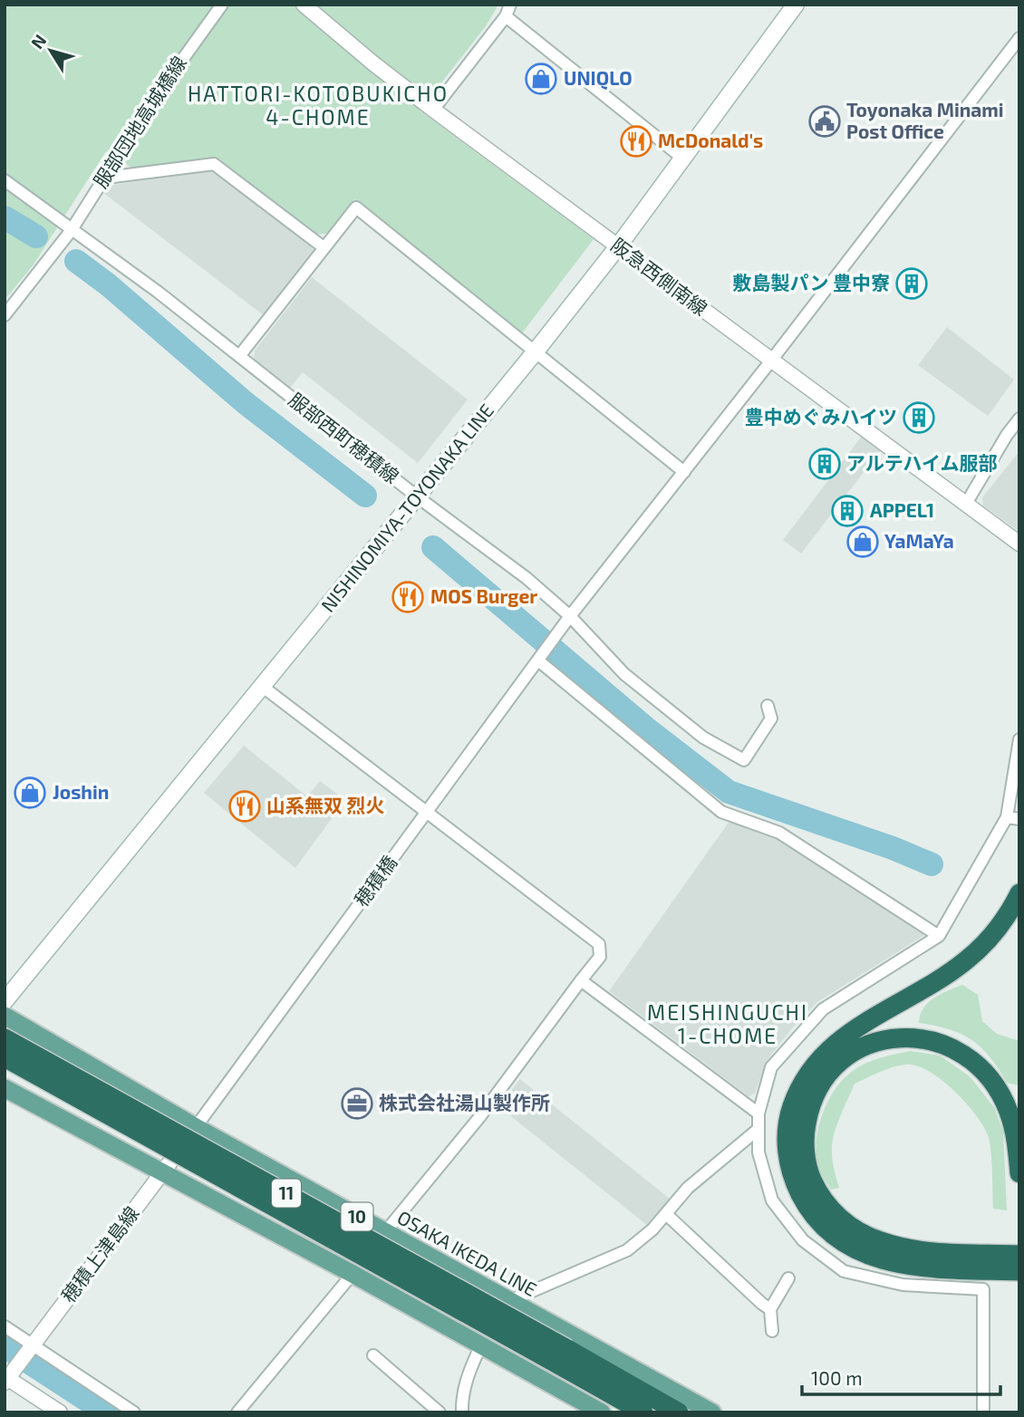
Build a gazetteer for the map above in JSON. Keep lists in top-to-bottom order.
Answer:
{
  "streets": {
    "highway": ["11"],
    "main road": ["NISHINOMIYA-TOYONAKA LINE", "10", "OSAKA IKEDA LINE"],
    "street": [
      "服部団地高城橋線",
      "阪急西側南線",
      "服部西町穂積線",
      "穂積橋",
      "穂積上津島線"
    ]
  },
  "crossings": [
    ["服部団地高城橋線", "服部西町穂積線"],
    ["阪急西側南線", "NISHINOMIYA-TOYONAKA LINE"],
    ["阪急西側南線", "穂積橋"],
    ["服部西町穂積線", "NISHINOMIYA-TOYONAKA LINE"],
    ["服部西町穂積線", "穂積橋"],
    ["穂積橋", "OSAKA IKEDA LINE"],
    ["穂積橋", "穂積上津島線"],
    ["OSAKA IKEDA LINE", "穂積上津島線"]
  ],
  "districts": ["HATTORI-KOTOBUKICHO 4-CHOME", "MEISHINGUCHI 1-CHOME"],
  "places": {
    "shop": ["UNIQLO", "YaMaYa", "Joshin"],
    "public building": ["Toyonaka Minami Post Office"],
    "restaurant": ["McDonald's", "MOS Burger", "山系無双 烈火"],
    "building": [
      "敷島製パン 豊中寮",
      "豊中めぐみハイツ",
      "アルテハイム服部",
      "APPEL1"
    ],
    "office": ["株式会社湯山製作所"]
  },
  "scale_bar": "100 m",
  "north": "top left"
}
